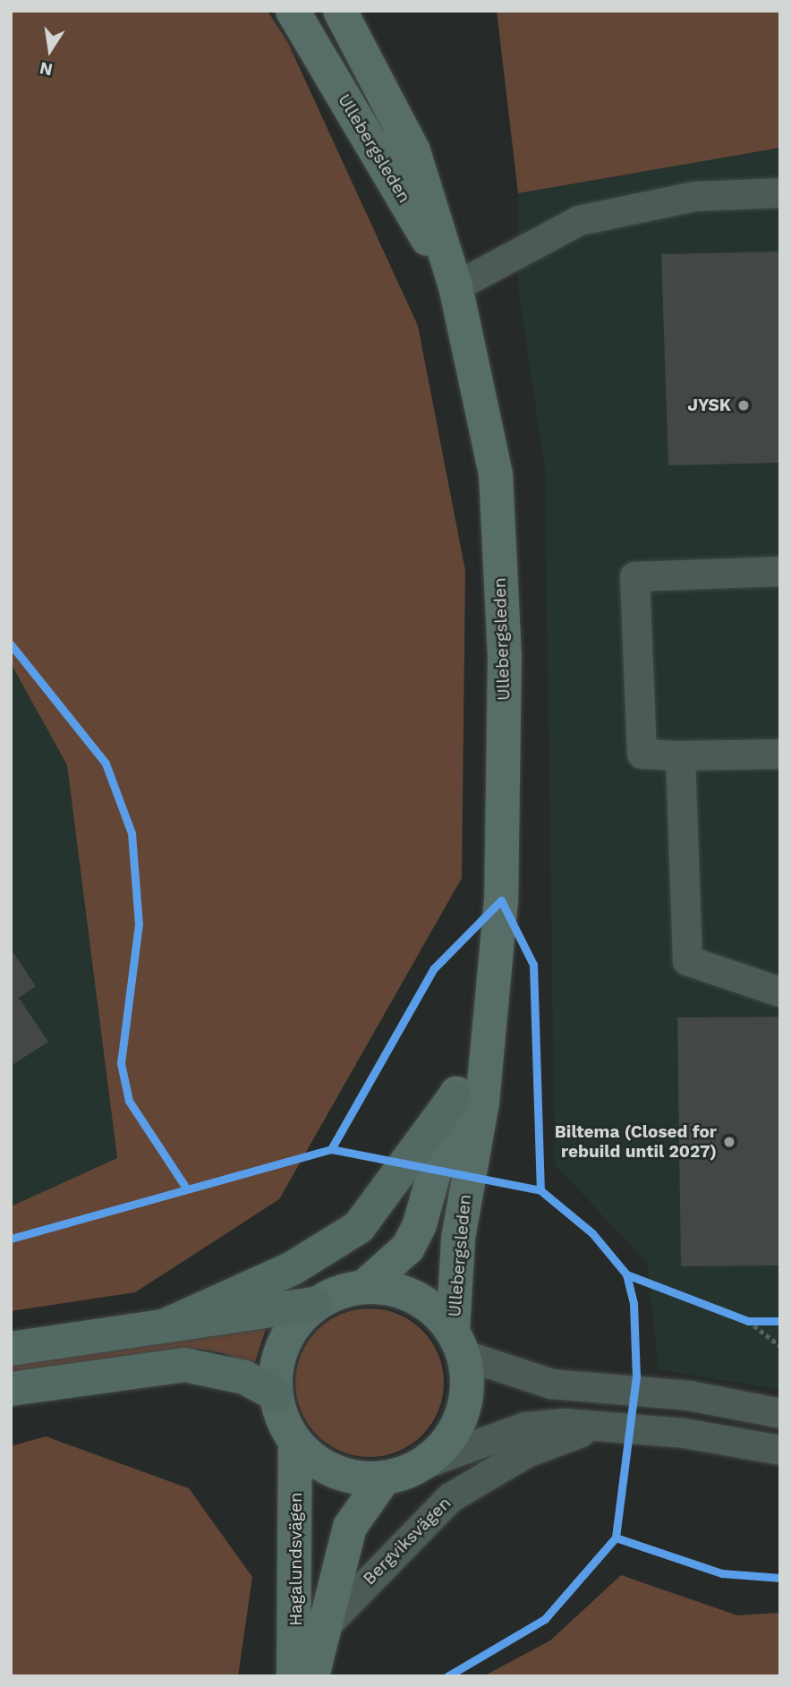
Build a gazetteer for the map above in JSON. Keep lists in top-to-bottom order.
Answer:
{
  "streets": {
    "main road": ["Ullebergsleden", "Hagalundsvägen"],
    "street": ["Bergviksvägen"]
  },
  "crossings": [
    ["Ullebergsleden", "Bergviksvägen"],
    ["Ullebergsleden", "Hagalundsvägen"],
    ["Bergviksvägen", "Hagalundsvägen"]
  ],
  "places": ["JYSK", "Biltema (Closed for rebuild until 2027)"],
  "north": "bottom"
}
